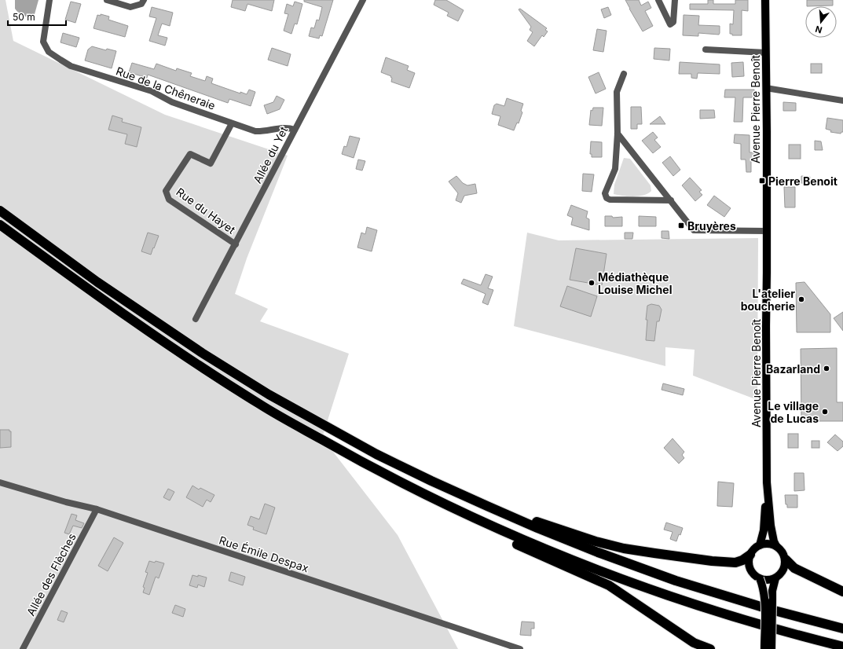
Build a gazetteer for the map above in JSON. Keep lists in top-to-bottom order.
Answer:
{
  "streets": {
    "main road": ["Avenue Pierre Benoît"],
    "street": [
      "Rue de la Chêneraie",
      "Allée du Yet",
      "Rue du Hayet",
      "Rue Émile Despax",
      "Allée des Flèches"
    ]
  },
  "crossings": [
    ["Rue de la Chêneraie", "Allée du Yet"],
    ["Rue de la Chêneraie", "Rue du Hayet"],
    ["Allée du Yet", "Rue du Hayet"],
    ["Rue Émile Despax", "Allée des Flèches"]
  ],
  "places": {
    "transit": ["Pierre Benoit", "Bruyères"],
    "other": [
      "Médiathèque Louise Michel",
      "L'atelier boucherie",
      "Bazarland",
      "Le village de Lucas"
    ]
  },
  "scale_bar": "50 m",
  "north": "bottom"
}
